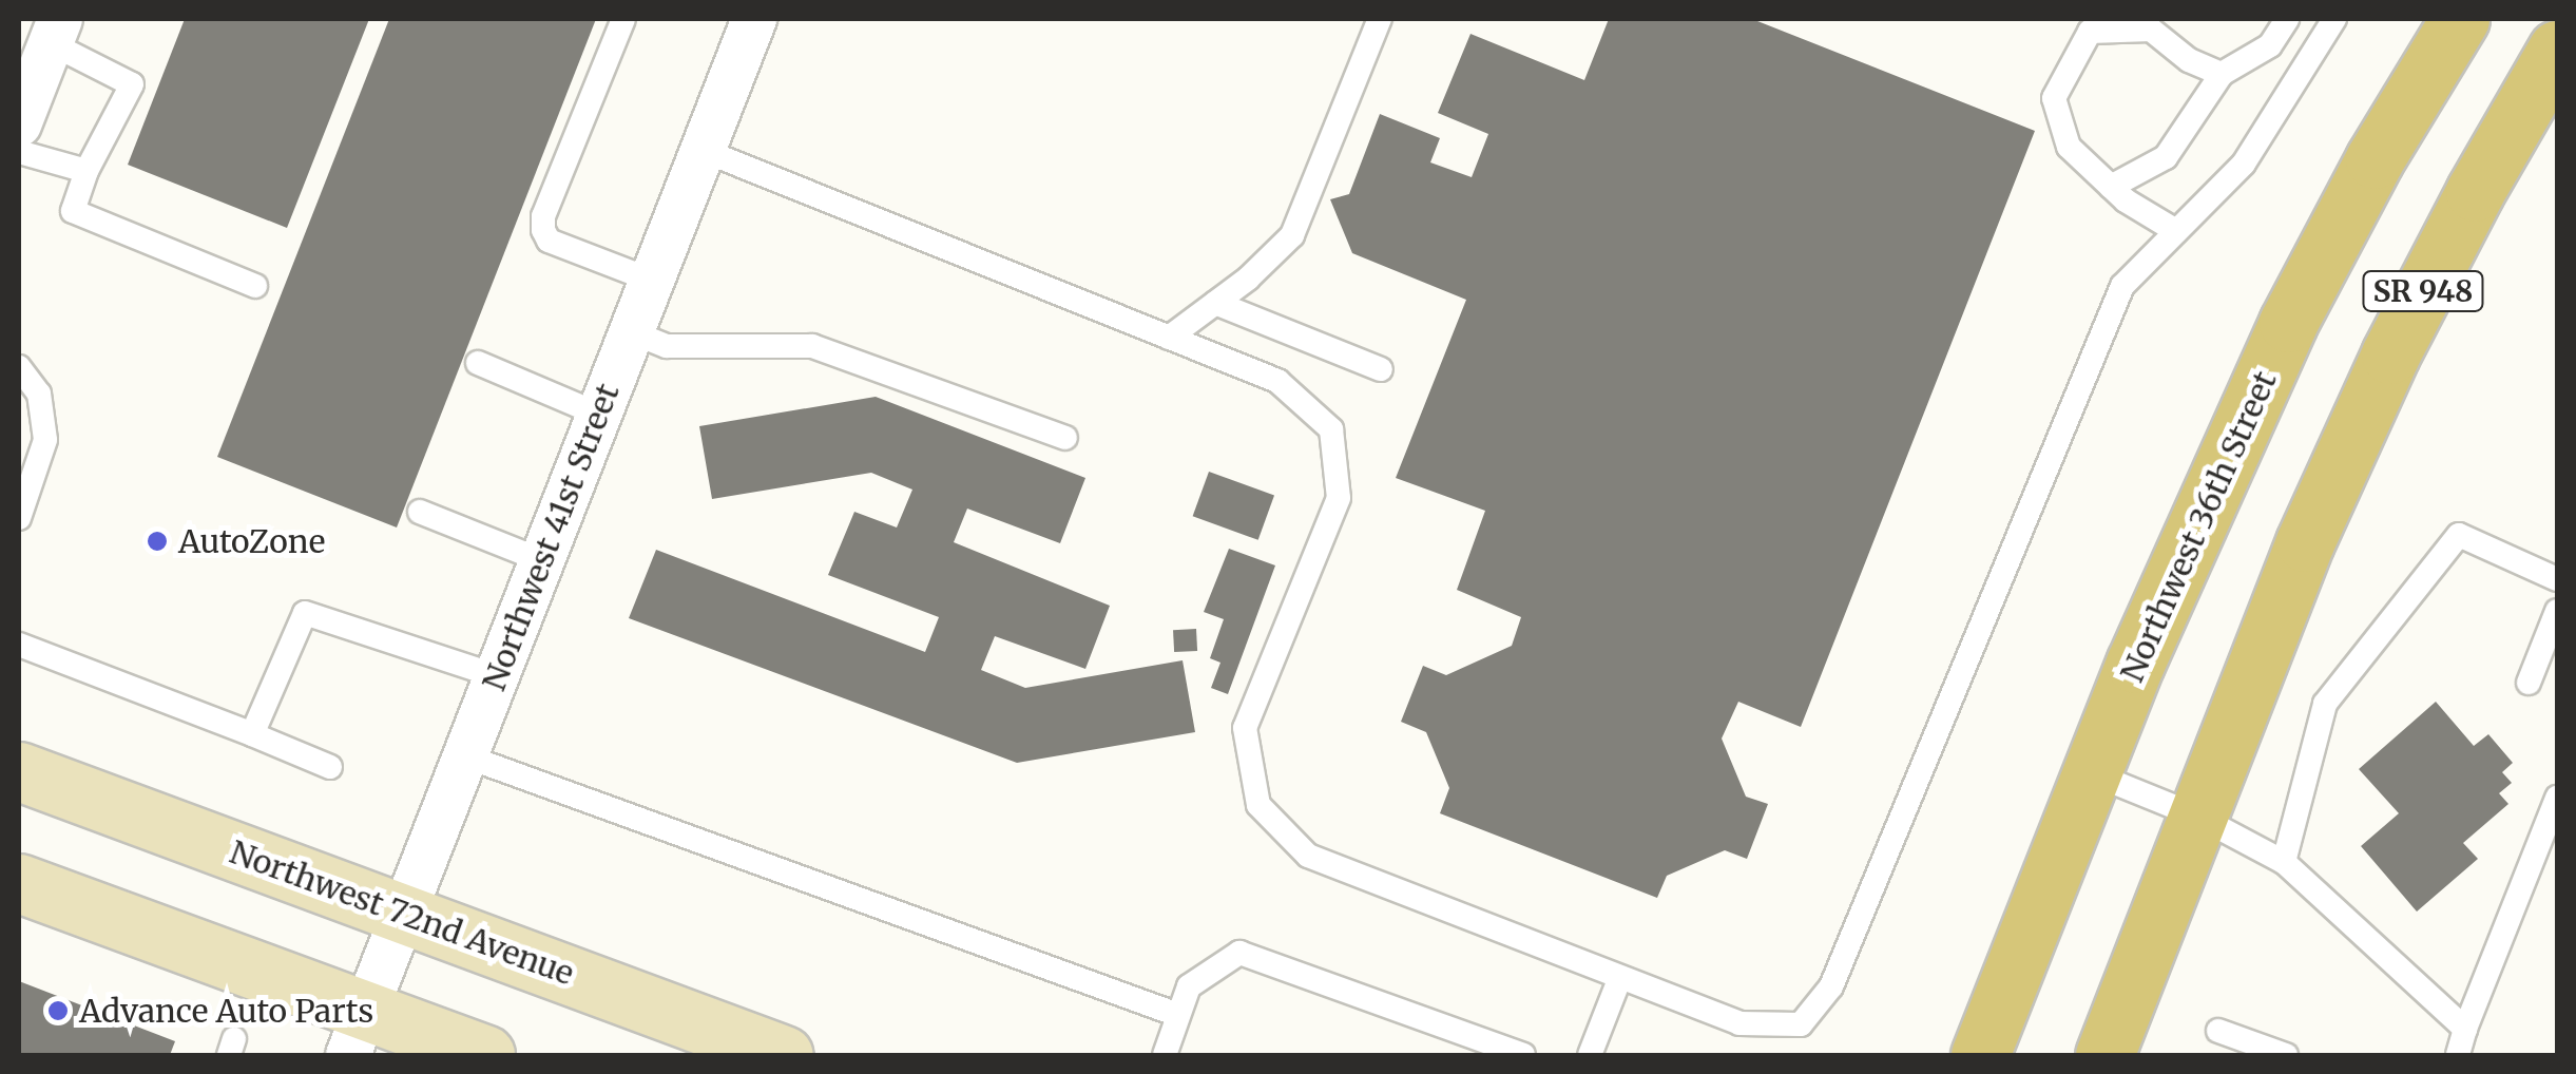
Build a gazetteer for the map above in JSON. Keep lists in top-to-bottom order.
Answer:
{
  "streets": {
    "main road": ["SR 948", "Northwest 36th Street", "Northwest 72nd Avenue"],
    "street": ["Northwest 41st Street"]
  },
  "crossings": [
    ["Northwest 41st Street", "Northwest 72nd Avenue"]
  ],
  "places": ["AutoZone", "Advance Auto Parts"]
}
